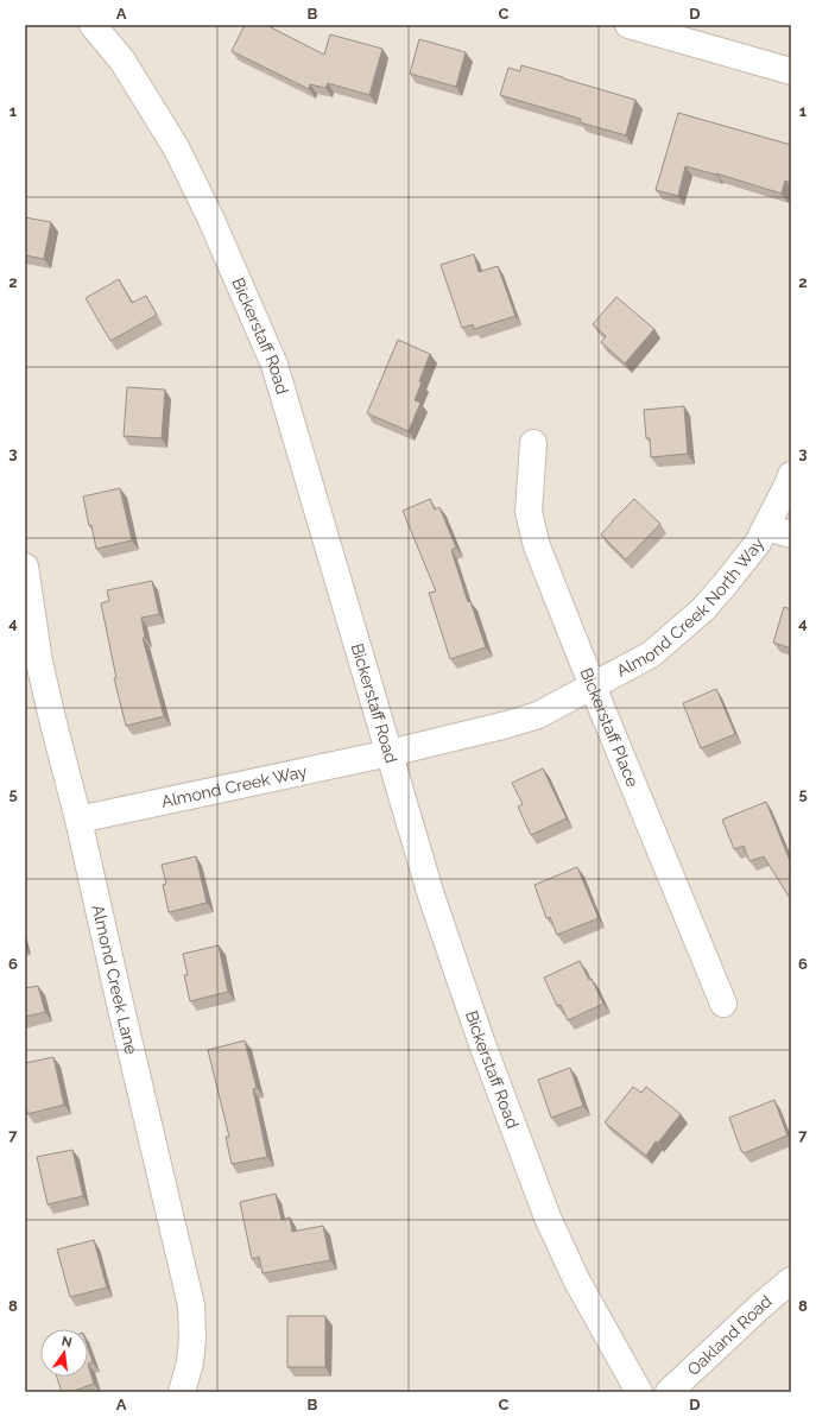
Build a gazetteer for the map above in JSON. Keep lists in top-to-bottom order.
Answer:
{
  "streets": {
    "street": [
      "Bickerstaff Road",
      "Almond Creek North Way",
      "Bickerstaff Place",
      "Almond Creek Way",
      "Almond Creek Lane",
      "Oakland Road"
    ]
  },
  "crossings": [
    ["Bickerstaff Road", "Almond Creek North Way"],
    ["Bickerstaff Road", "Almond Creek Way"],
    ["Almond Creek North Way", "Bickerstaff Place"],
    ["Almond Creek North Way", "Almond Creek Way"],
    ["Almond Creek Way", "Almond Creek Lane"]
  ],
  "north": "top",
  "grid": {
    "columns": [
      "A",
      "B",
      "C",
      "D"
    ],
    "rows": [
      "1",
      "2",
      "3",
      "4",
      "5",
      "6",
      "7",
      "8"
    ]
  }
}
